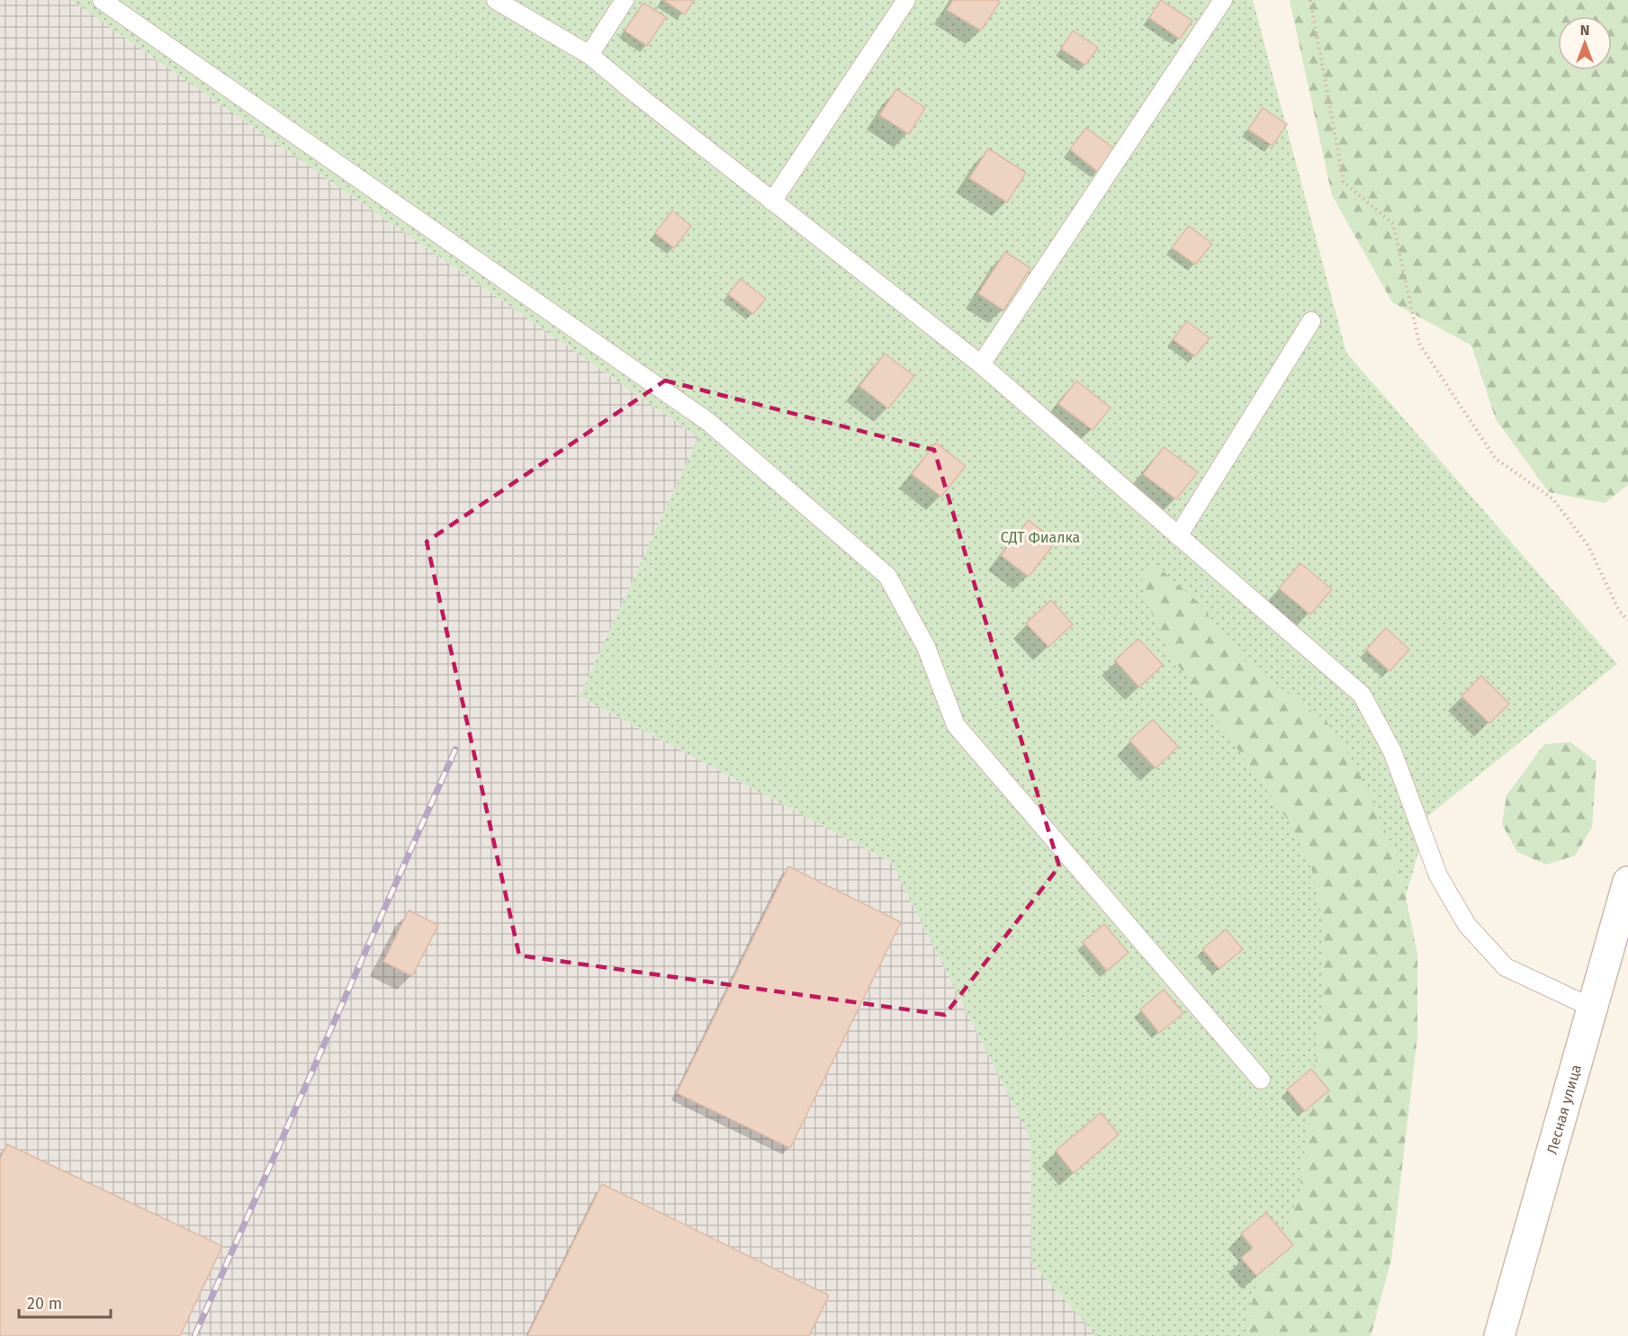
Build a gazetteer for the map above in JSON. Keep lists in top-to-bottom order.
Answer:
{
  "streets": {
    "street": ["Лесная улица"]
  },
  "parks": ["СДТ Фиалка"],
  "scale_bar": "20 m",
  "north": "top"
}
